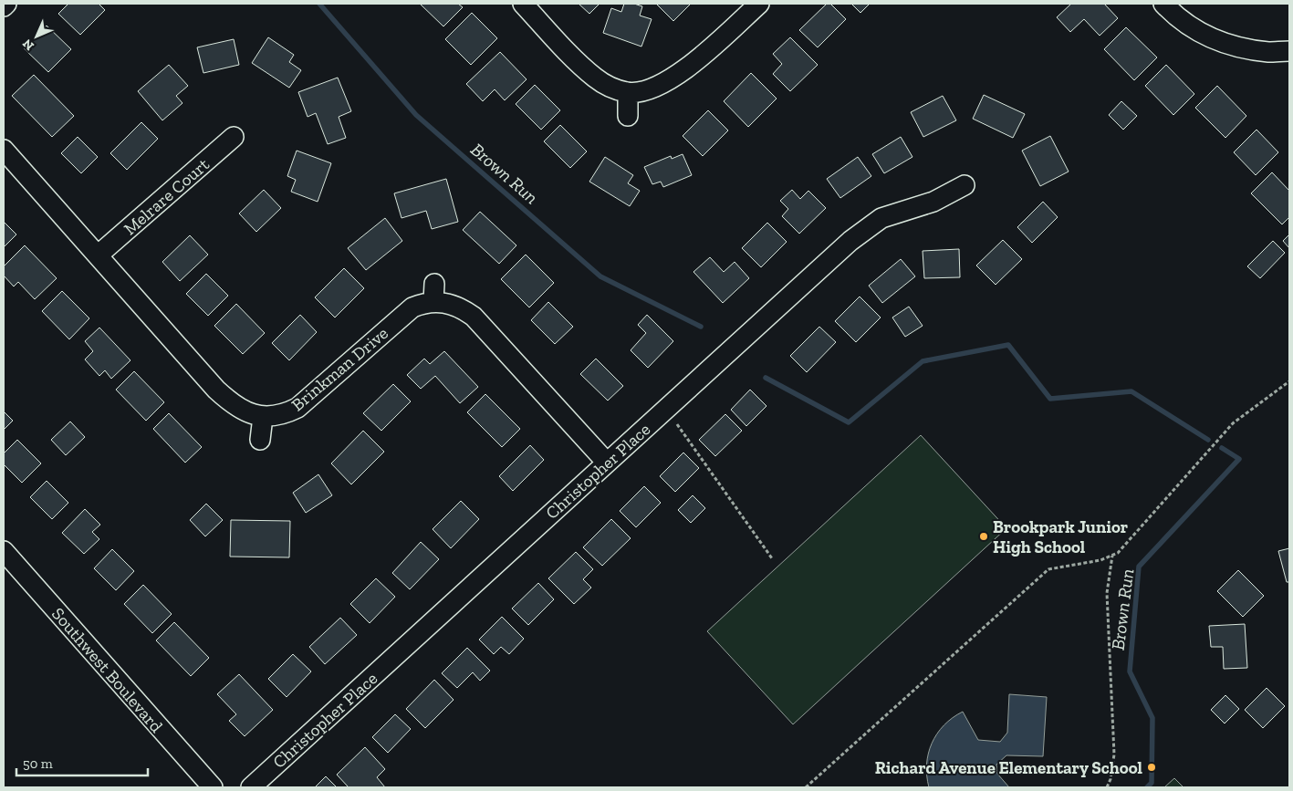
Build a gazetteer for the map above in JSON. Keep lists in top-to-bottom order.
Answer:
{
  "streets": {
    "street": [
      "Melrare Court",
      "Brinkman Drive",
      "Christopher Place",
      "Southwest Boulevard"
    ]
  },
  "crossings": [
    ["Melrare Court", "Brinkman Drive"],
    ["Brinkman Drive", "Christopher Place"]
  ],
  "water": ["Brown Run"],
  "places": ["Brookpark Junior High School", "Richard Avenue Elementary School"],
  "scale_bar": "50 m",
  "north": "bottom left"
}
